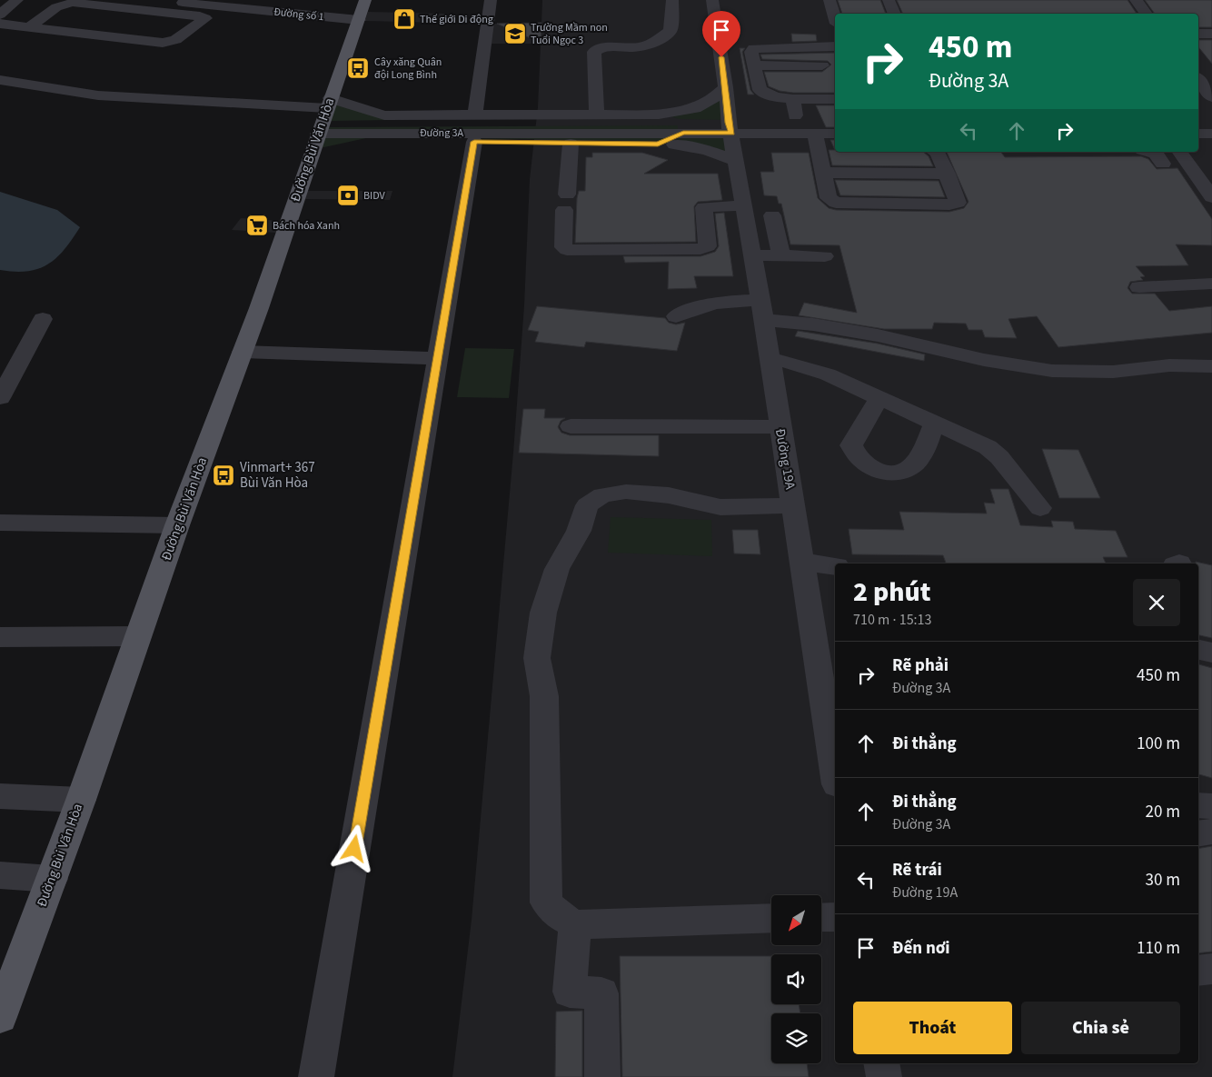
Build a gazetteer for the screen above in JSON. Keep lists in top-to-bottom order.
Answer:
{
  "streets": {
    "main road": ["Đường Bùi Văn Hòa"],
    "street": ["Đường số 1", "Đường 3A", "Đường 19A"]
  },
  "crossings": [
    ["Đường số 1", "Đường Bùi Văn Hòa"],
    ["Đường 3A", "Đường Bùi Văn Hòa"],
    ["Đường 3A", "Đường 19A"]
  ],
  "places": {
    "shop": ["Thế giới Di động"],
    "school or university": ["Trường Mầm non Tuổi Ngọc 3"],
    "bus stop": ["Cây xăng Quân đội Long Bình", "Vinmart+ 367 Bùi Văn Hòa"],
    "bank": ["BIDV"],
    "supermarket": ["Bách hóa Xanh"]
  },
  "north": "bottom left",
  "page": {
    "turn": ["450 m", "Đường 3A"],
    "heading": ["2 phút", "710 m · 15:13"],
    "list": [
      {
        "name": "Rẽ phải",
        "note": "Đường 3A",
        "value": "450 m"
      },
      {
        "name": "Đi thẳng",
        "value": "100 m"
      },
      {
        "name": "Đi thẳng",
        "note": "Đường 3A",
        "value": "20 m"
      },
      {
        "name": "Rẽ trái",
        "note": "Đường 19A",
        "value": "30 m"
      },
      {
        "name": "Đến nơi",
        "value": "110 m"
      }
    ],
    "buttons": ["Thoát", "Chia sẻ"]
  }
}
